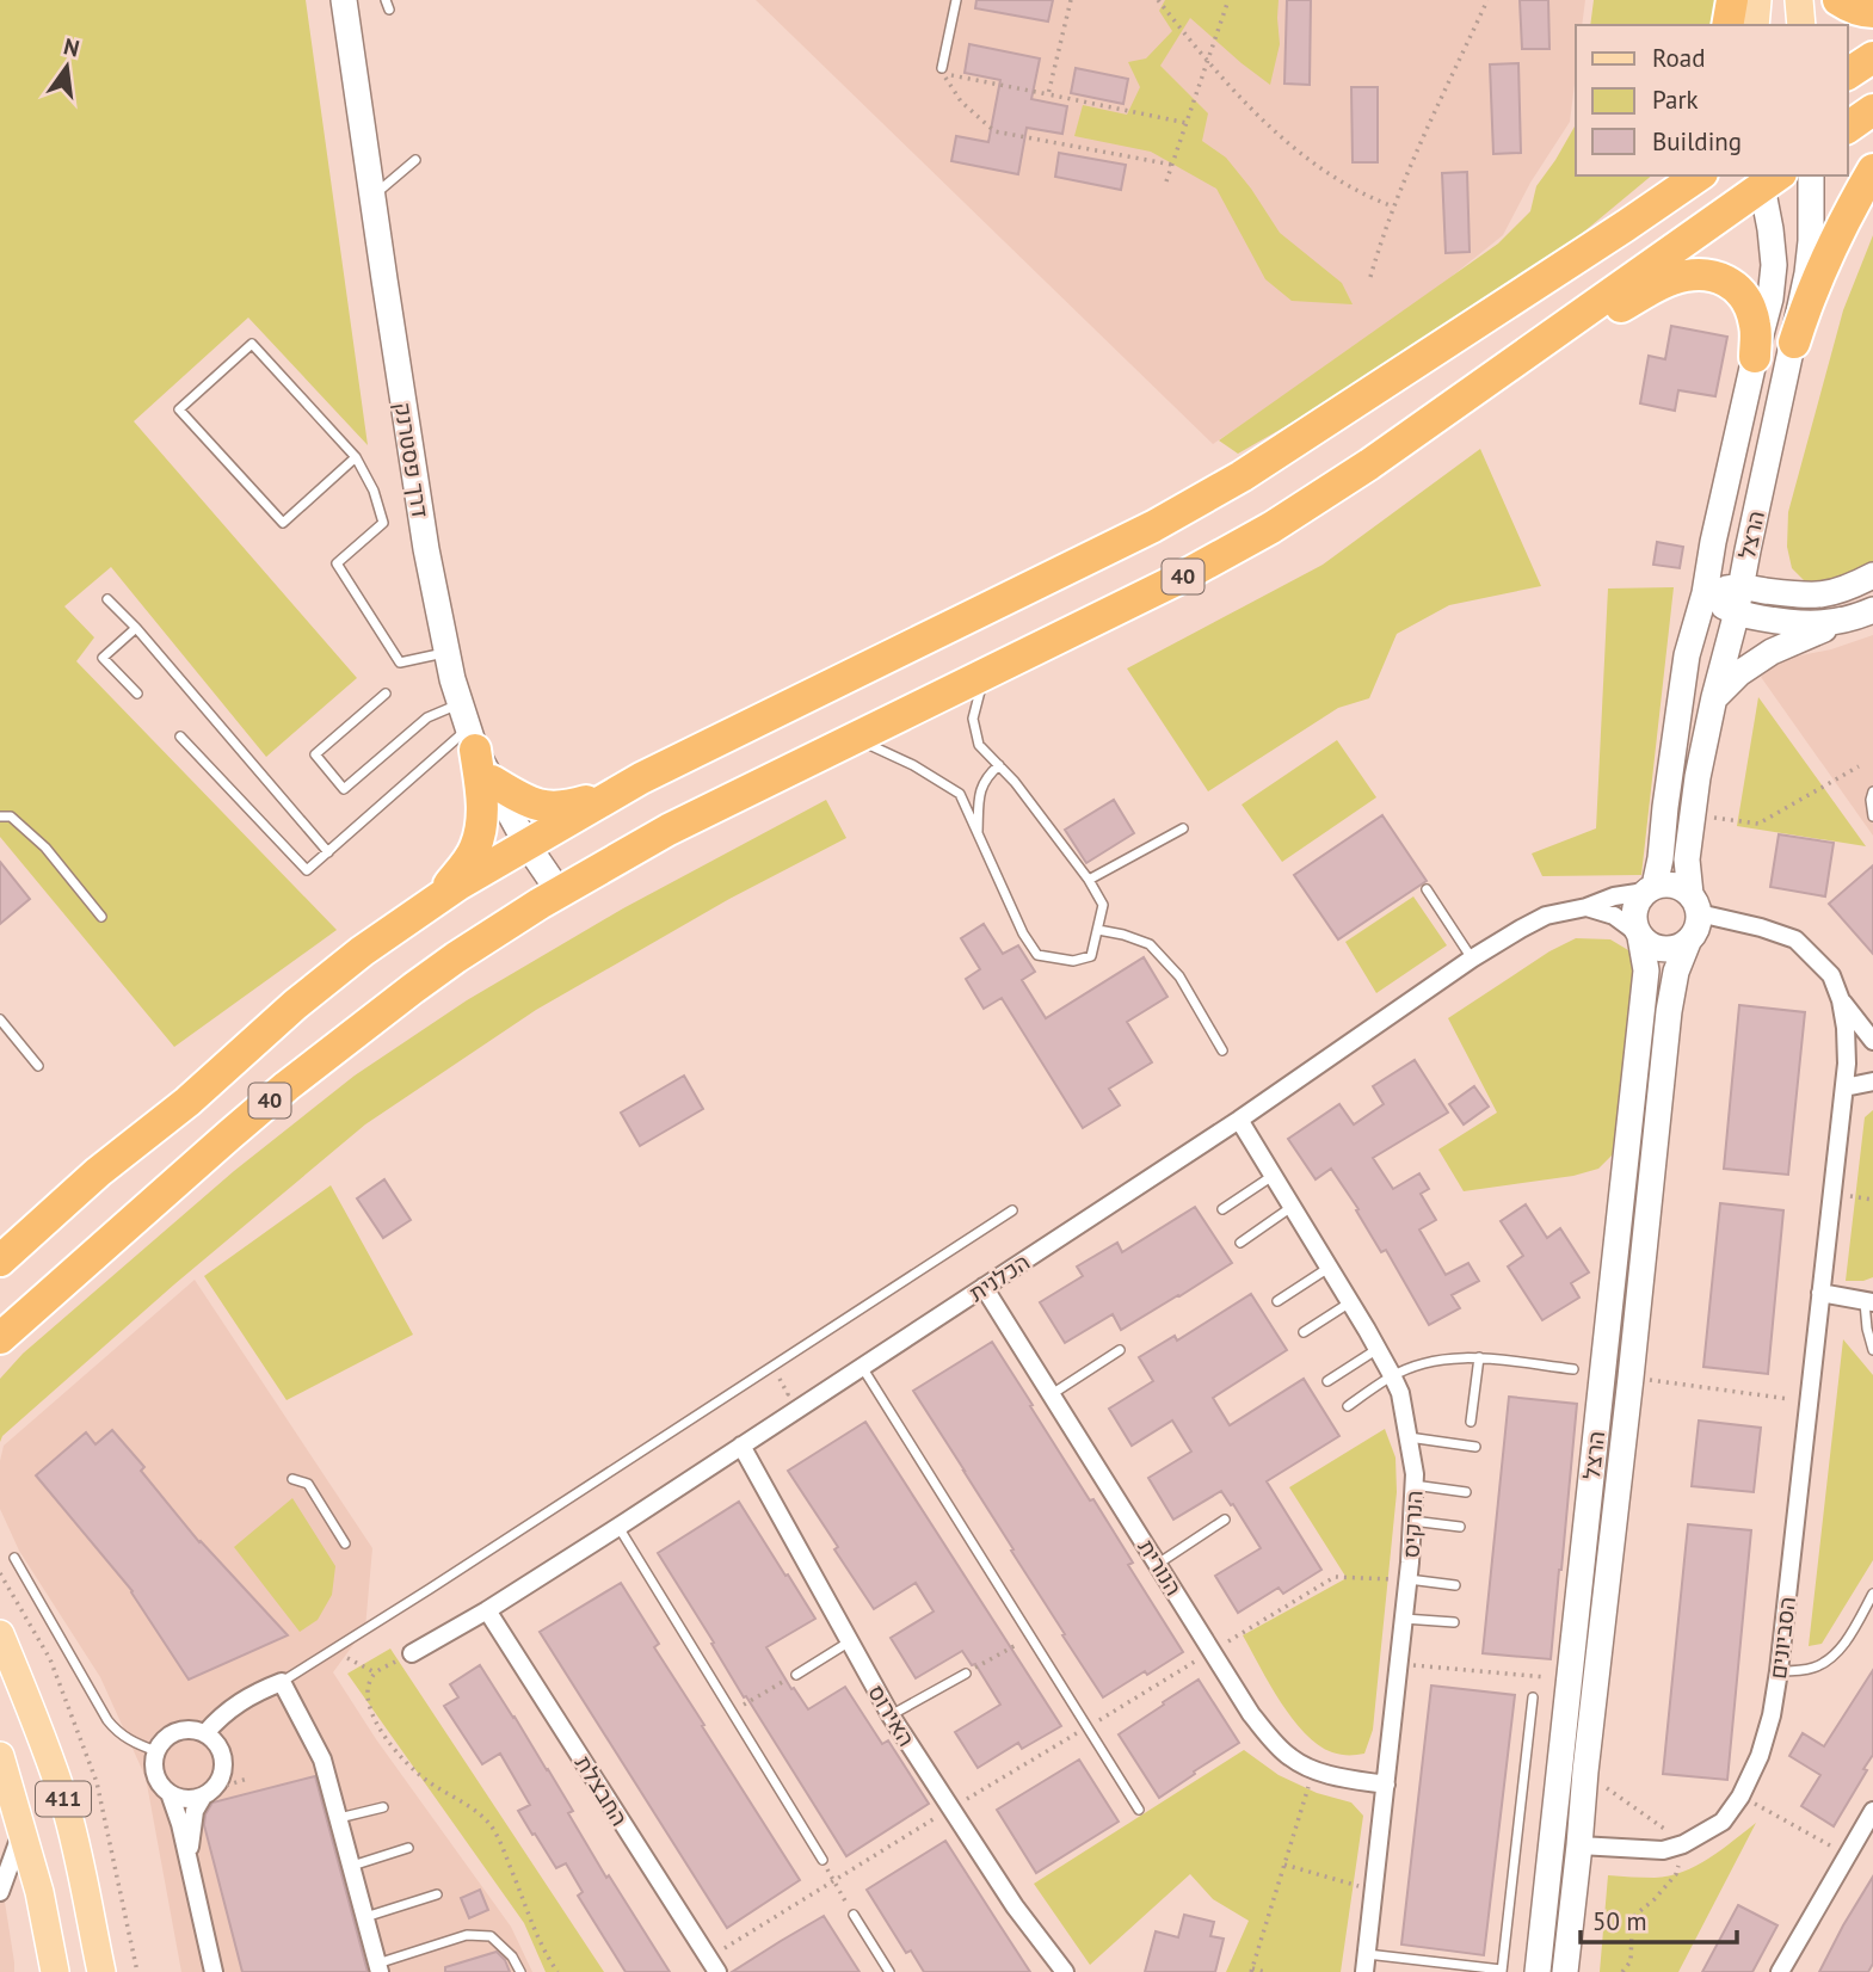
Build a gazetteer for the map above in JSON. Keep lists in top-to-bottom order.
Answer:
{
  "streets": {
    "highway": ["40"],
    "main road": ["411"],
    "street": [
      "דרך פסטרנק",
      "הרצל",
      "הכלנית",
      "הנרקיס",
      "הנורית",
      "הסביונים",
      "האירוס",
      "החבצלת"
    ]
  },
  "crossings": [
    ["דרך פסטרנק", "40"],
    ["הרצל", "40"],
    ["הרצל", "הכלנית"],
    ["הרצל", "הסביונים"],
    ["הכלנית", "הנרקיס"],
    ["הכלנית", "הנורית"],
    ["הכלנית", "הסביונים"],
    ["הכלנית", "האירוס"],
    ["הכלנית", "החבצלת"],
    ["הנרקיס", "הנורית"]
  ],
  "legend": ["Road", "Park", "Building"],
  "scale_bar": "50 m",
  "north": "top"
}
